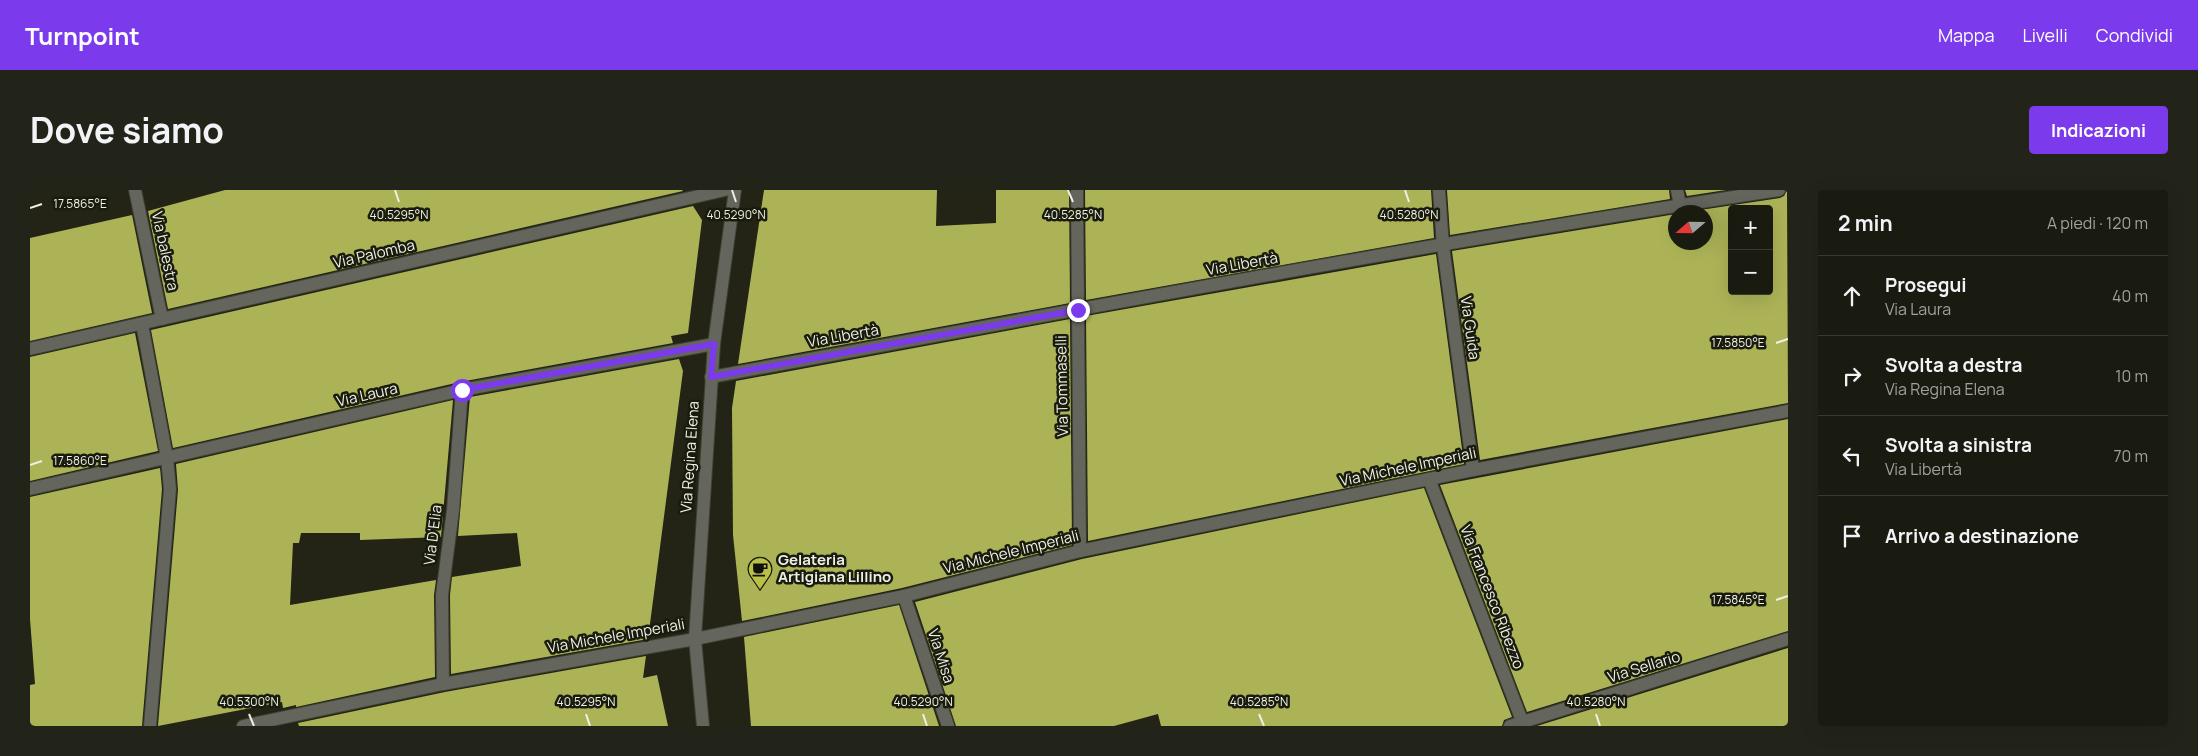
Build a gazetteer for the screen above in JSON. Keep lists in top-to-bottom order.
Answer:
{
  "streets": {
    "street": [
      "Via balestra",
      "Via Palomba",
      "Via Libertà",
      "Via Guida",
      "Via Tommaselli",
      "Via Laura",
      "Via Regina Elena",
      "Via Michele Imperiali",
      "Via D'Elia",
      "Via Francesco Ribezzo",
      "Via Misa",
      "Via Sellario"
    ]
  },
  "crossings": [
    ["Via balestra", "Via Palomba"],
    ["Via Libertà", "Via Guida"],
    ["Via Libertà", "Via Tommaselli"],
    ["Via Libertà", "Via Regina Elena"],
    ["Via Guida", "Via Michele Imperiali"],
    ["Via Tommaselli", "Via Michele Imperiali"],
    ["Via Laura", "Via Regina Elena"],
    ["Via Laura", "Via D'Elia"],
    ["Via Regina Elena", "Via Michele Imperiali"],
    ["Via Michele Imperiali", "Via D'Elia"],
    ["Via Michele Imperiali", "Via Francesco Ribezzo"],
    ["Via Michele Imperiali", "Via Misa"],
    ["Via Francesco Ribezzo", "Via Sellario"]
  ],
  "places": {
    "cafe": ["Gelateria Artigiana Lillino"]
  },
  "north": "left",
  "page": {
    "header": "Turnpoint",
    "nav": ["Mappa", "Livelli", "Condividi"],
    "title": "Dove siamo",
    "buttons": "Indicazioni",
    "heading": ["2 min", "A piedi · 120 m"],
    "map_buttons": ["+", "−"],
    "list": [
      ["Prosegui", "Via Laura", "40 m"],
      ["Svolta a destra", "Via Regina Elena", "10 m"],
      ["Svolta a sinistra", "Via Libertà", "70 m"],
      "Arrivo a destinazione"
    ]
  },
  "coordinates": [
    "17.5865°E",
    "40.5280°N",
    "40.5295°N",
    "40.5290°N",
    "40.5285°N",
    "17.5850°E",
    "17.5860°E",
    "17.5845°E",
    "40.5300°N"
  ]
}
